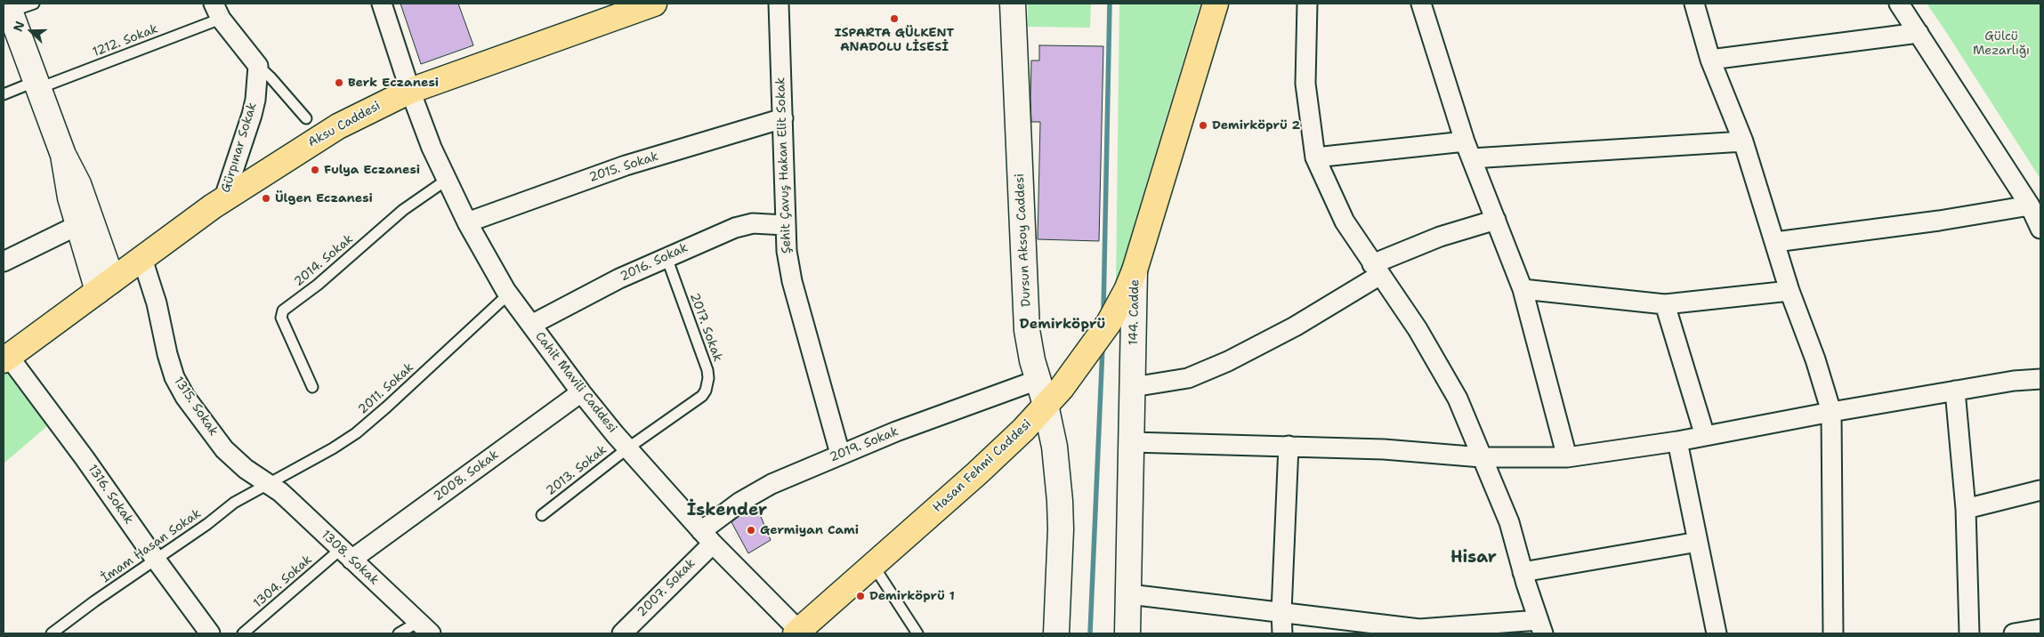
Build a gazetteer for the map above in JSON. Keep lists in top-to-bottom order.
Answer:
{
  "streets": {
    "main road": ["Aksu Caddesi", "144. Cadde", "Hasan Fehmi Caddesi"],
    "street": [
      "Gürpınar Sokak",
      "Şehit Çavuş Hakan Elit Sokak",
      "2015. Sokak",
      "Dursun Aksoy Caddesi",
      "2016. Sokak",
      "Cahit Mavili Caddesi",
      "1315. Sokak",
      "2019. Sokak",
      "2008. Sokak",
      "1316. Sokak",
      "1308. Sokak",
      "2007. Sokak"
    ],
    "lane": [
      "1212. Sokak",
      "2014. Sokak",
      "2017. Sokak",
      "2011. Sokak",
      "2013. Sokak",
      "İmam Hasan Sokak",
      "1304. Sokak"
    ]
  },
  "crossings": [
    ["Aksu Caddesi", "Gürpınar Sokak"],
    ["Aksu Caddesi", "Cahit Mavili Caddesi"],
    ["Aksu Caddesi", "1315. Sokak"],
    ["Aksu Caddesi", "1316. Sokak"],
    ["Şehit Çavuş Hakan Elit Sokak", "2015. Sokak"],
    ["Şehit Çavuş Hakan Elit Sokak", "2016. Sokak"],
    ["Şehit Çavuş Hakan Elit Sokak", "2019. Sokak"],
    ["2015. Sokak", "Cahit Mavili Caddesi"],
    ["Dursun Aksoy Caddesi", "2019. Sokak"],
    ["Dursun Aksoy Caddesi", "Hasan Fehmi Caddesi"],
    ["2014. Sokak", "Cahit Mavili Caddesi"],
    ["2016. Sokak", "2017. Sokak"],
    ["2016. Sokak", "Cahit Mavili Caddesi"],
    ["144. Cadde", "Hasan Fehmi Caddesi"],
    ["2017. Sokak", "Cahit Mavili Caddesi"],
    ["2017. Sokak", "2013. Sokak"],
    ["Cahit Mavili Caddesi", "2011. Sokak"],
    ["Cahit Mavili Caddesi", "2019. Sokak"],
    ["Cahit Mavili Caddesi", "Hasan Fehmi Caddesi"],
    ["Cahit Mavili Caddesi", "2013. Sokak"],
    ["Cahit Mavili Caddesi", "2008. Sokak"],
    ["Cahit Mavili Caddesi", "2007. Sokak"],
    ["2011. Sokak", "1315. Sokak"],
    ["2011. Sokak", "İmam Hasan Sokak"],
    ["2011. Sokak", "1308. Sokak"],
    ["1315. Sokak", "İmam Hasan Sokak"],
    ["1315. Sokak", "1308. Sokak"],
    ["2019. Sokak", "2007. Sokak"],
    ["2008. Sokak", "1308. Sokak"],
    ["2008. Sokak", "1304. Sokak"],
    ["1316. Sokak", "İmam Hasan Sokak"],
    ["İmam Hasan Sokak", "1308. Sokak"],
    ["1308. Sokak", "1304. Sokak"]
  ],
  "districts": ["Demirköprü", "İskender", "Hisar"],
  "parks": ["Gülcü Mezarlığı"],
  "places": [
    "ISPARTA GÜLKENT ANADOLU LİSESİ",
    "Berk Eczanesi",
    "Demirköprü 2",
    "Fulya Eczanesi",
    "Ülgen Eczanesi",
    "Germiyan Cami",
    "Demirköprü 1"
  ],
  "north": "left"
}
